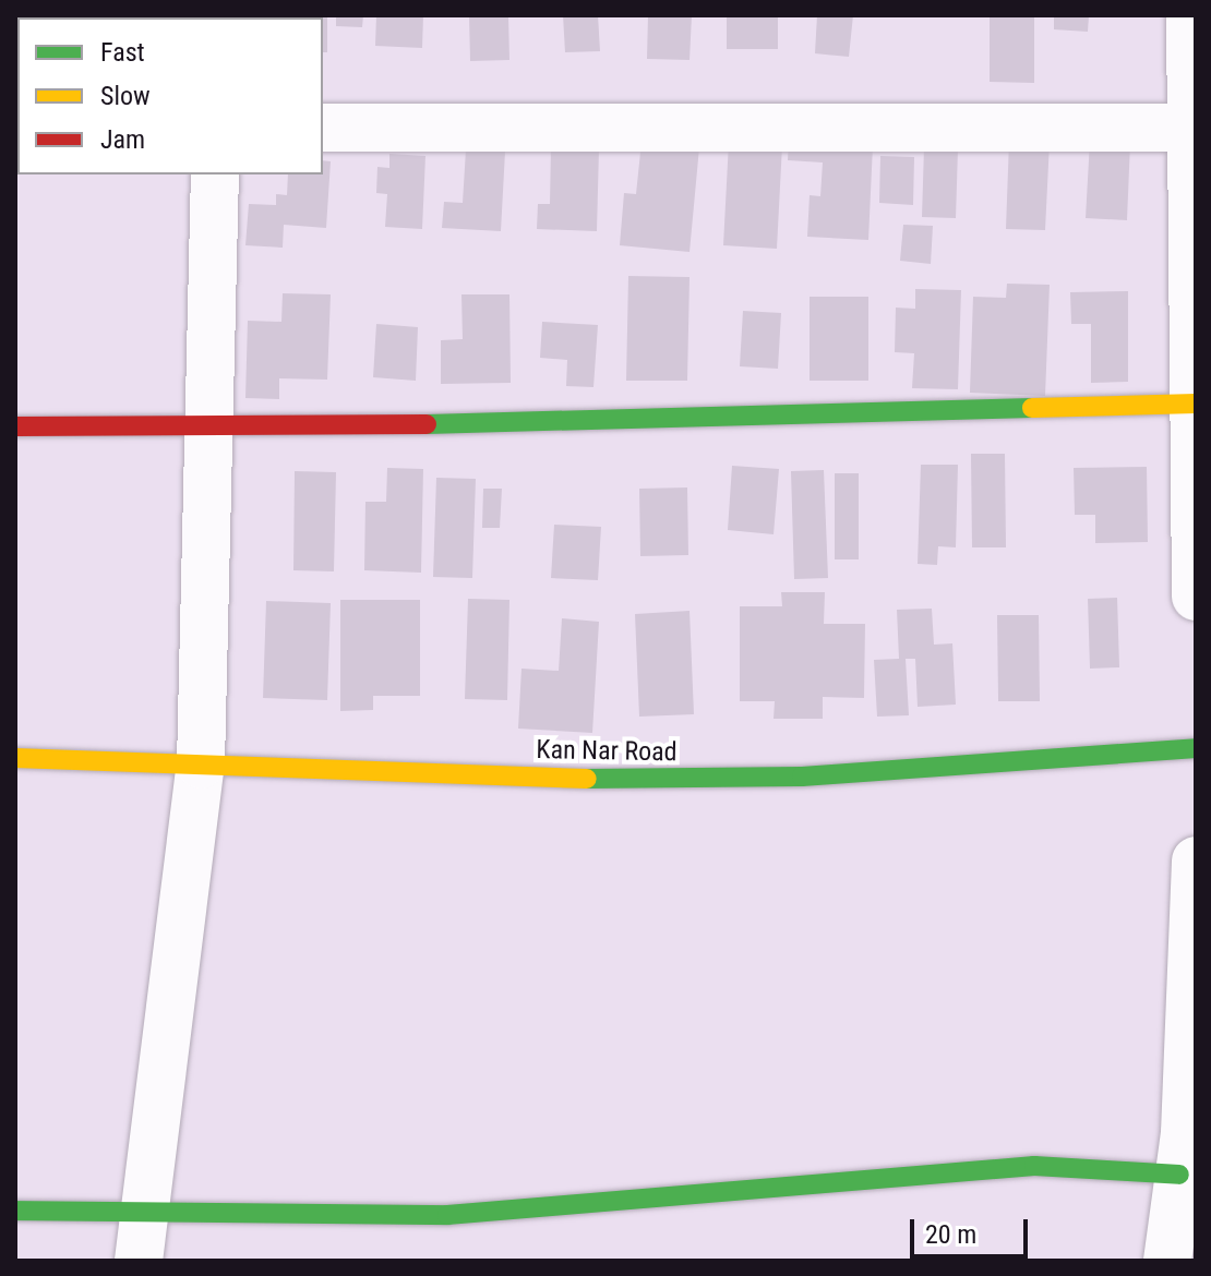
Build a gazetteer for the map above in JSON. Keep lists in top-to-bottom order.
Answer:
{
  "streets": {
    "street": ["Kan Nar Road"]
  },
  "legend": ["Fast", "Slow", "Jam"],
  "scale_bar": "20 m"
}
